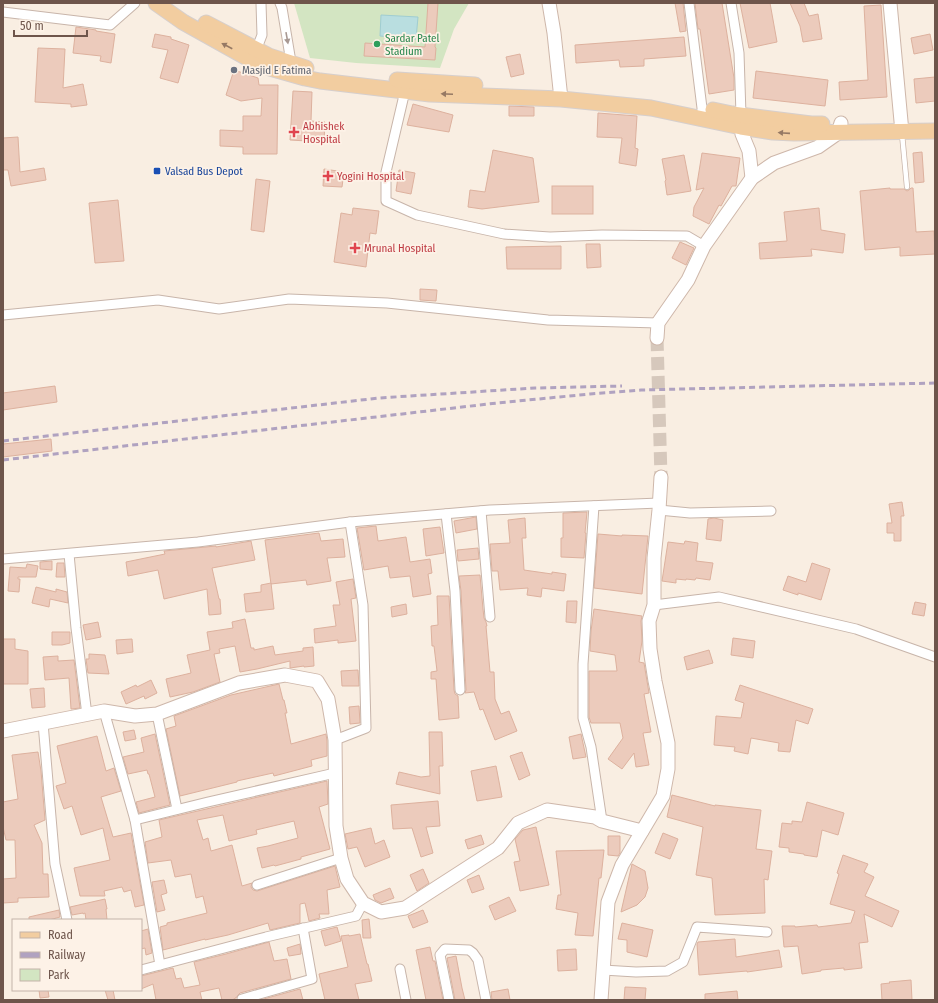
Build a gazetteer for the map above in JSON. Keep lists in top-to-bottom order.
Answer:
{
  "places": {
    "other": ["Sardar Patel Stadium", "Masjid E Fatima"],
    "health": ["Abhishek Hospital", "Yogini Hospital", "Mrunal Hospital"],
    "transit": ["Valsad Bus Depot"]
  },
  "legend": ["Road", "Railway", "Park"],
  "scale_bar": "50 m"
}
